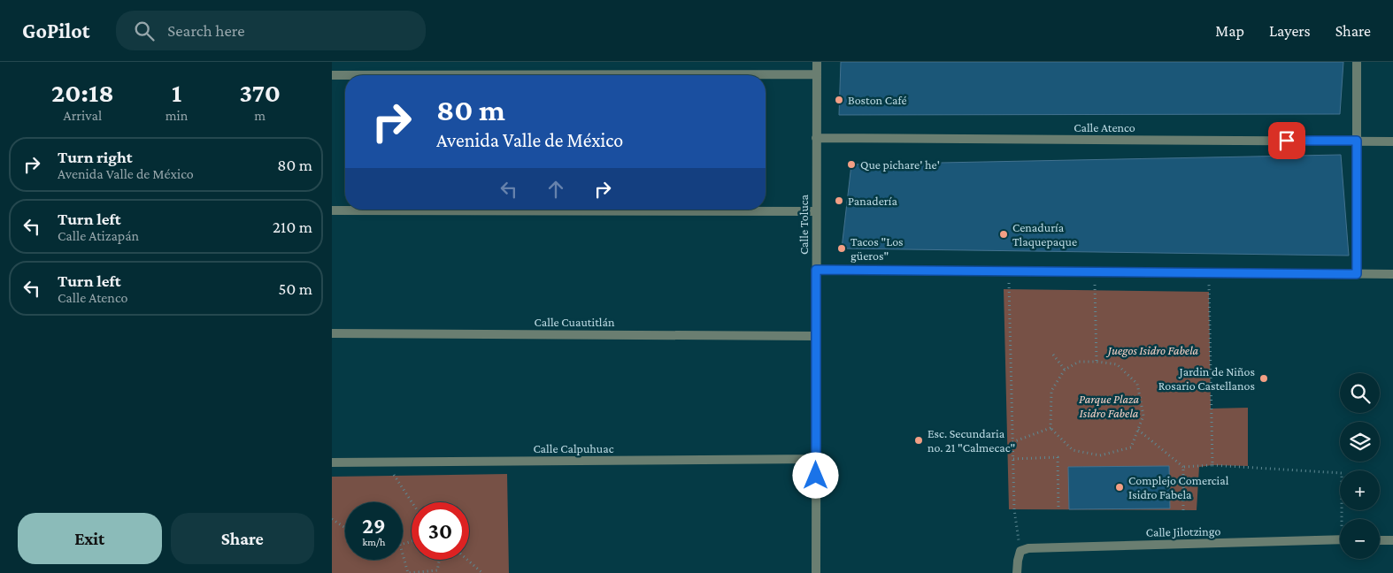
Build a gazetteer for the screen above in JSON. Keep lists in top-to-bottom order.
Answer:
{
  "streets": {
    "street": [
      "Calle Atenco",
      "Calle Toluca",
      "Calle Cuautitlán",
      "Calle Calpuhuac",
      "Calle Jilotzingo"
    ]
  },
  "crossings": [
    ["Calle Atenco", "Calle Toluca"],
    ["Calle Toluca", "Calle Cuautitlán"],
    ["Calle Toluca", "Calle Calpuhuac"]
  ],
  "parks": ["Juegos Isidro Fabela", "Parque Plaza Isidro Fabela"],
  "places": [
    "Boston Café",
    "Que pichare' he'",
    "Panadería",
    "Cenaduría Tlaquepaque",
    "Tacos \"Los güeros\"",
    "Jardin de Niños Rosario Castellanos",
    "Esc. Secundaria no. 21 \"Calmecac\"",
    "Complejo Comercial Isidro Fabela"
  ],
  "page": {
    "header": "GoPilot",
    "search": "Search here",
    "nav": ["Map", "Layers", "Share"],
    "eta": [
      "20:18",
      "Arrival",
      "1",
      "min",
      "370",
      "m"
    ],
    "turn": ["80 m", "Avenida Valle de México"],
    "list": [
      {
        "name": "Turn right",
        "note": "Avenida Valle de México",
        "value": "80 m"
      },
      {
        "name": "Turn left",
        "note": "Calle Atizapán",
        "value": "210 m"
      },
      {
        "name": "Turn left",
        "note": "Calle Atenco",
        "value": "50 m"
      }
    ],
    "map_buttons": ["+", "−"],
    "speed": "29 km/h",
    "limit": "30",
    "buttons": ["Exit", "Share"]
  }
}
